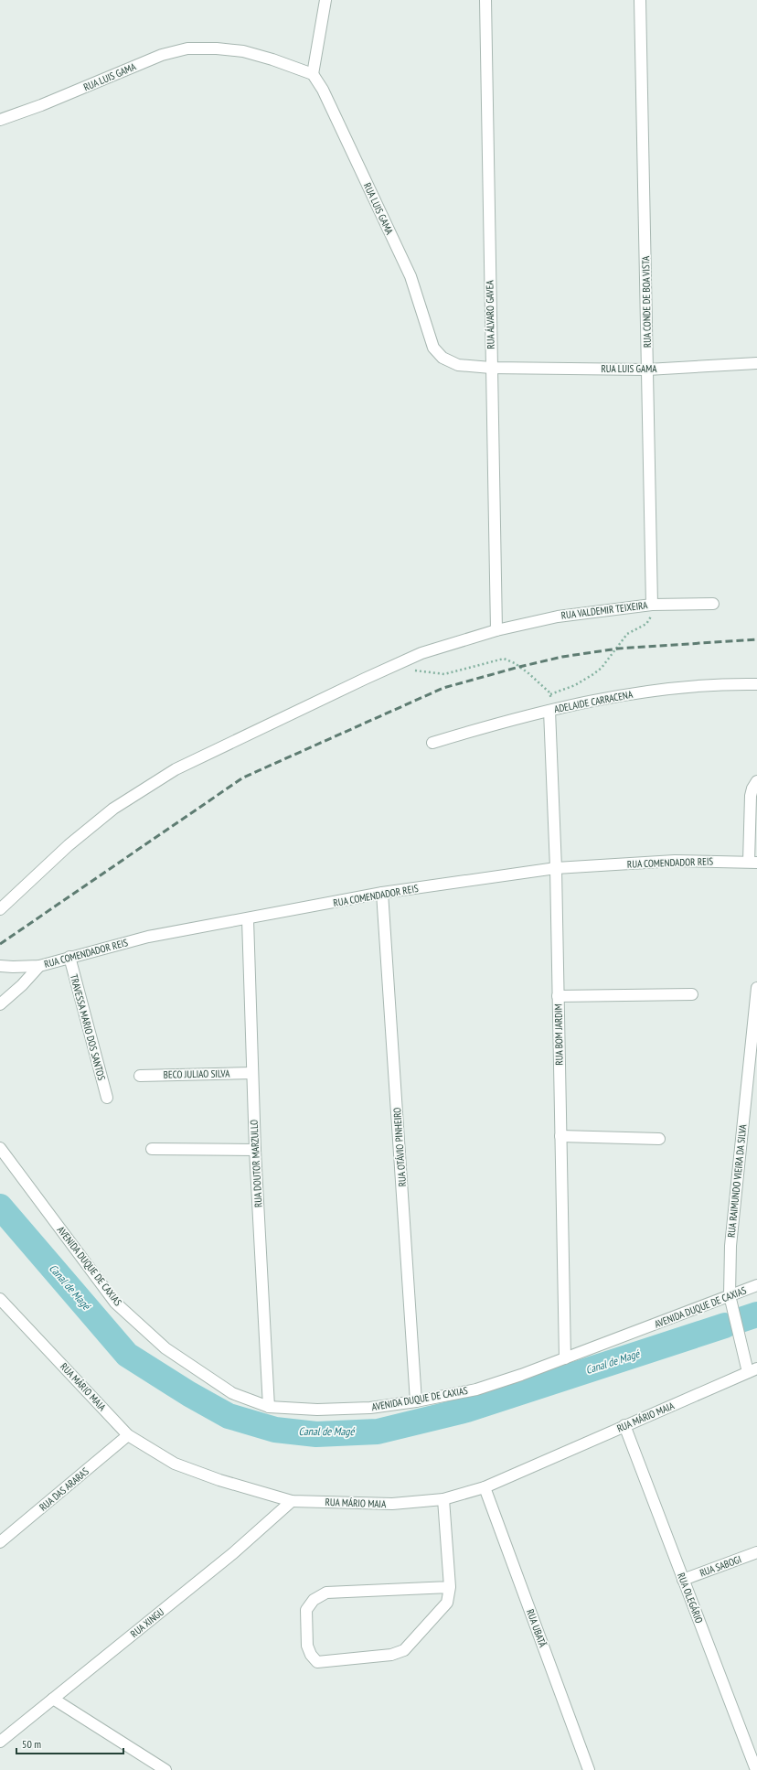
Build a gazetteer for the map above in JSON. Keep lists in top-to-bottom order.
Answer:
{
  "streets": {
    "street": [
      "RUA LUIS GAMA",
      "RUA CONDE DE BOA VISTA",
      "RUA ÁLVARO GAVEA",
      "RUA VALDEMIR TEIXEIRA",
      "ADELAIDE CARRACENA",
      "RUA COMENDADOR REIS",
      "TRAVESSA MARIO DOS SANTOS",
      "RUA BOM JARDIM",
      "BECO JULIAO SILVA",
      "RUA OTÁVIO PINHEIRO",
      "RUA DOUTOR MARZULLO",
      "RUA RAIMUNDO VIEIRA DA SILVA",
      "AVENIDA DUQUE DE CAXIAS",
      "RUA MÁRIO MAIA",
      "RUA DAS ARARAS",
      "RUA SABOGI",
      "RUA OLEGÁRIO",
      "RUA XINGU",
      "RUA UBATÃ"
    ]
  },
  "crossings": [
    ["RUA LUIS GAMA", "RUA CONDE DE BOA VISTA"],
    ["RUA LUIS GAMA", "RUA ÁLVARO GAVEA"],
    ["RUA CONDE DE BOA VISTA", "RUA VALDEMIR TEIXEIRA"],
    ["RUA ÁLVARO GAVEA", "RUA VALDEMIR TEIXEIRA"],
    ["ADELAIDE CARRACENA", "RUA BOM JARDIM"],
    ["RUA COMENDADOR REIS", "TRAVESSA MARIO DOS SANTOS"],
    ["RUA COMENDADOR REIS", "RUA BOM JARDIM"],
    ["RUA COMENDADOR REIS", "RUA OTÁVIO PINHEIRO"],
    ["RUA COMENDADOR REIS", "RUA DOUTOR MARZULLO"],
    ["RUA BOM JARDIM", "AVENIDA DUQUE DE CAXIAS"],
    ["BECO JULIAO SILVA", "RUA DOUTOR MARZULLO"],
    ["RUA OTÁVIO PINHEIRO", "AVENIDA DUQUE DE CAXIAS"],
    ["RUA DOUTOR MARZULLO", "AVENIDA DUQUE DE CAXIAS"],
    ["RUA RAIMUNDO VIEIRA DA SILVA", "AVENIDA DUQUE DE CAXIAS"],
    ["RUA RAIMUNDO VIEIRA DA SILVA", "RUA MÁRIO MAIA"],
    ["RUA MÁRIO MAIA", "RUA DAS ARARAS"],
    ["RUA MÁRIO MAIA", "RUA OLEGÁRIO"],
    ["RUA MÁRIO MAIA", "RUA XINGU"],
    ["RUA MÁRIO MAIA", "RUA UBATÃ"],
    ["RUA SABOGI", "RUA OLEGÁRIO"]
  ],
  "water": ["Canal de Magé"],
  "scale_bar": "50 m"
}
